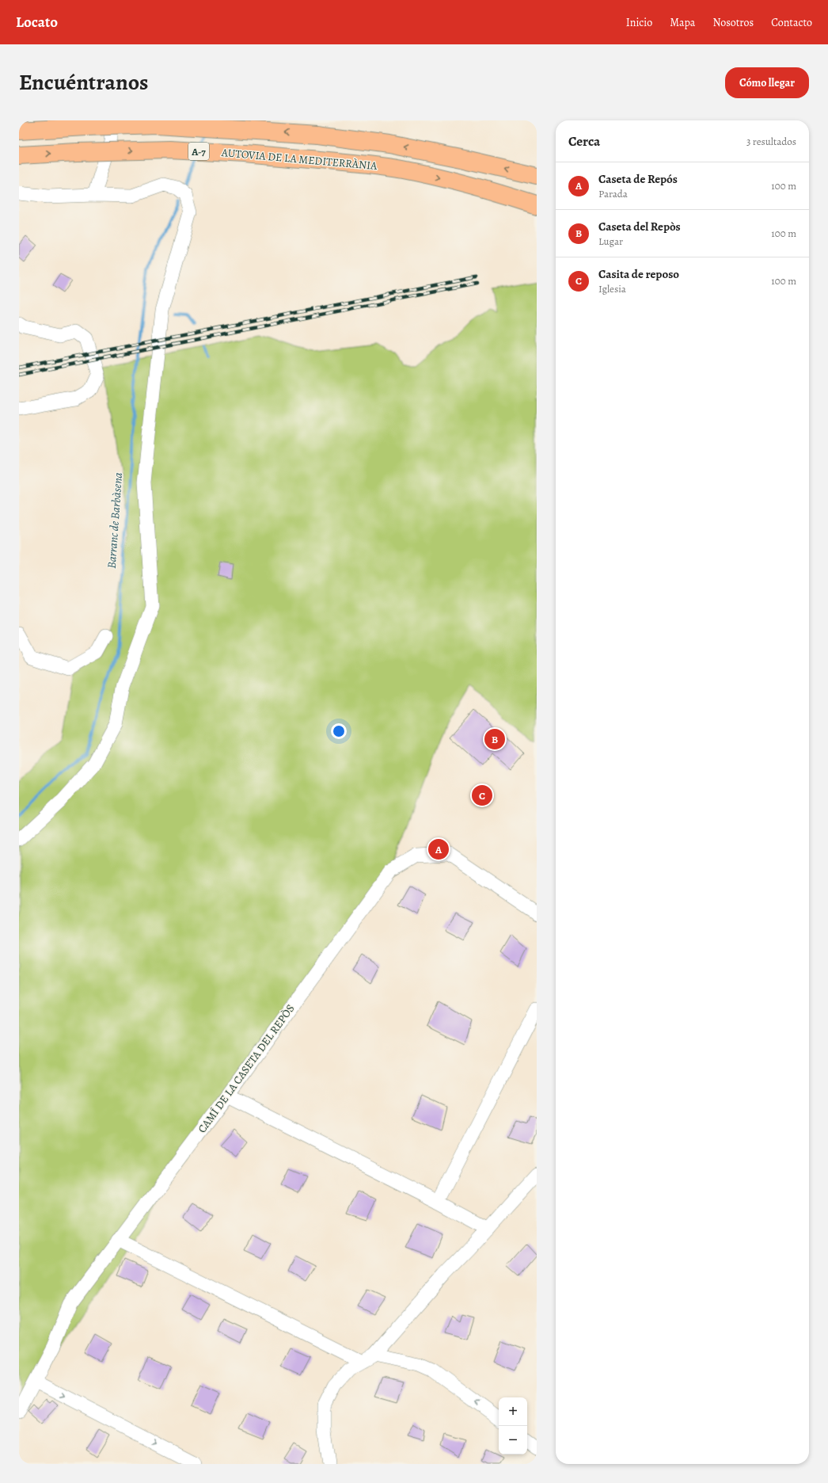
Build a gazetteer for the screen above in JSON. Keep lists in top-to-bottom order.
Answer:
{
  "streets": {
    "highway": ["A-7", "AUTOVIA DE LA MEDITERRÀNIA"],
    "street": ["CAMÍ DE LA CASETA DEL REPÒS"]
  },
  "water": ["Barranc de Barbàsena"],
  "page": {
    "header": "Locato",
    "nav": [
      "Inicio",
      "Mapa",
      "Nosotros",
      "Contacto"
    ],
    "title": "Encuéntranos",
    "buttons": "Cómo llegar",
    "heading": ["Cerca", "3 resultados"],
    "list": [
      {
        "mark": "A",
        "name": "Caseta de Repós",
        "note": "Parada",
        "value": "100 m"
      },
      {
        "mark": "B",
        "name": "Caseta del Repòs",
        "note": "Lugar",
        "value": "100 m"
      },
      {
        "mark": "C",
        "name": "Casita de reposo",
        "note": "Iglesia",
        "value": "100 m"
      }
    ],
    "pins": ["B", "C", "A"],
    "map_buttons": ["+", "−"]
  }
}
